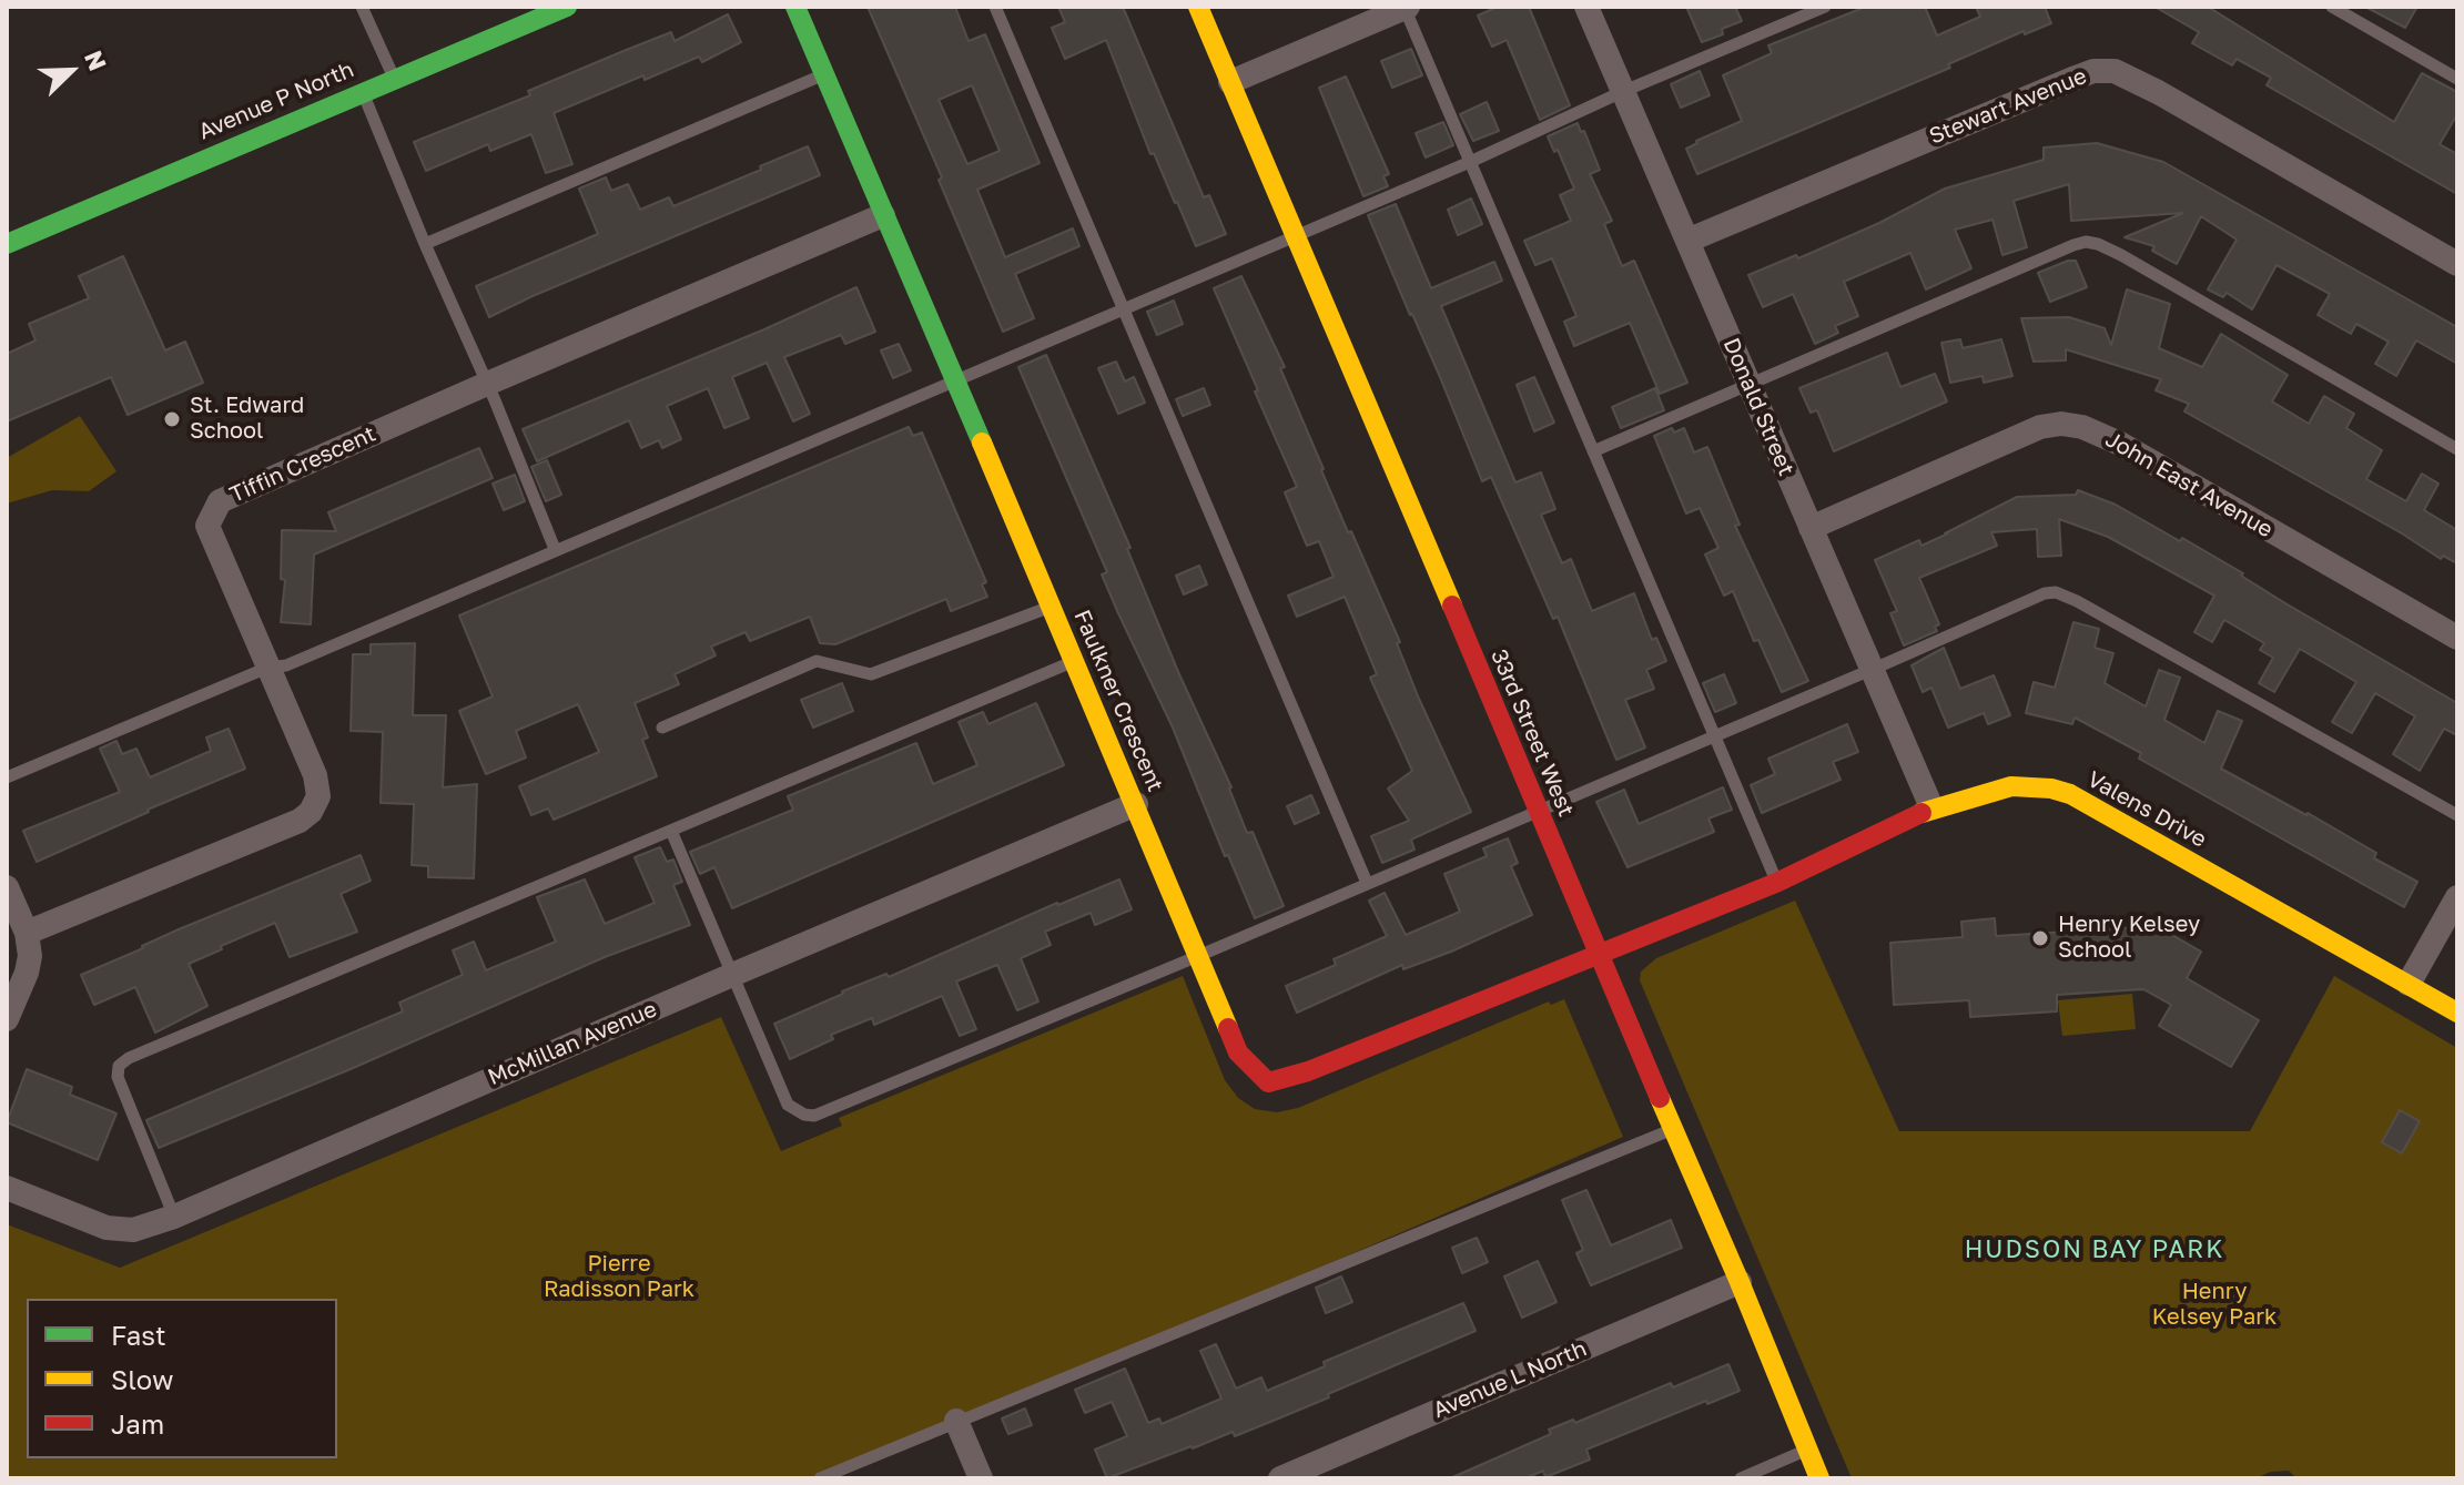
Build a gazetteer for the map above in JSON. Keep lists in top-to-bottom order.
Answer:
{
  "streets": {
    "street": [
      "Avenue P North",
      "Stewart Avenue",
      "Donald Street",
      "Tiffin Crescent",
      "John East Avenue",
      "Faulkner Crescent",
      "33rd Street West",
      "Valens Drive",
      "McMillan Avenue",
      "Avenue L North"
    ]
  },
  "crossings": [
    ["Stewart Avenue", "Donald Street"],
    ["Donald Street", "John East Avenue"],
    ["Donald Street", "Valens Drive"],
    ["Tiffin Crescent", "Faulkner Crescent"],
    ["Faulkner Crescent", "33rd Street West"],
    ["Faulkner Crescent", "Valens Drive"],
    ["Faulkner Crescent", "McMillan Avenue"],
    ["33rd Street West", "Valens Drive"],
    ["33rd Street West", "Avenue L North"]
  ],
  "districts": ["HUDSON BAY PARK"],
  "parks": ["Pierre Radisson Park", "Henry Kelsey Park"],
  "places": ["St. Edward School", "Henry Kelsey School"],
  "legend": ["Fast", "Slow", "Jam"],
  "north": "top right"
}
